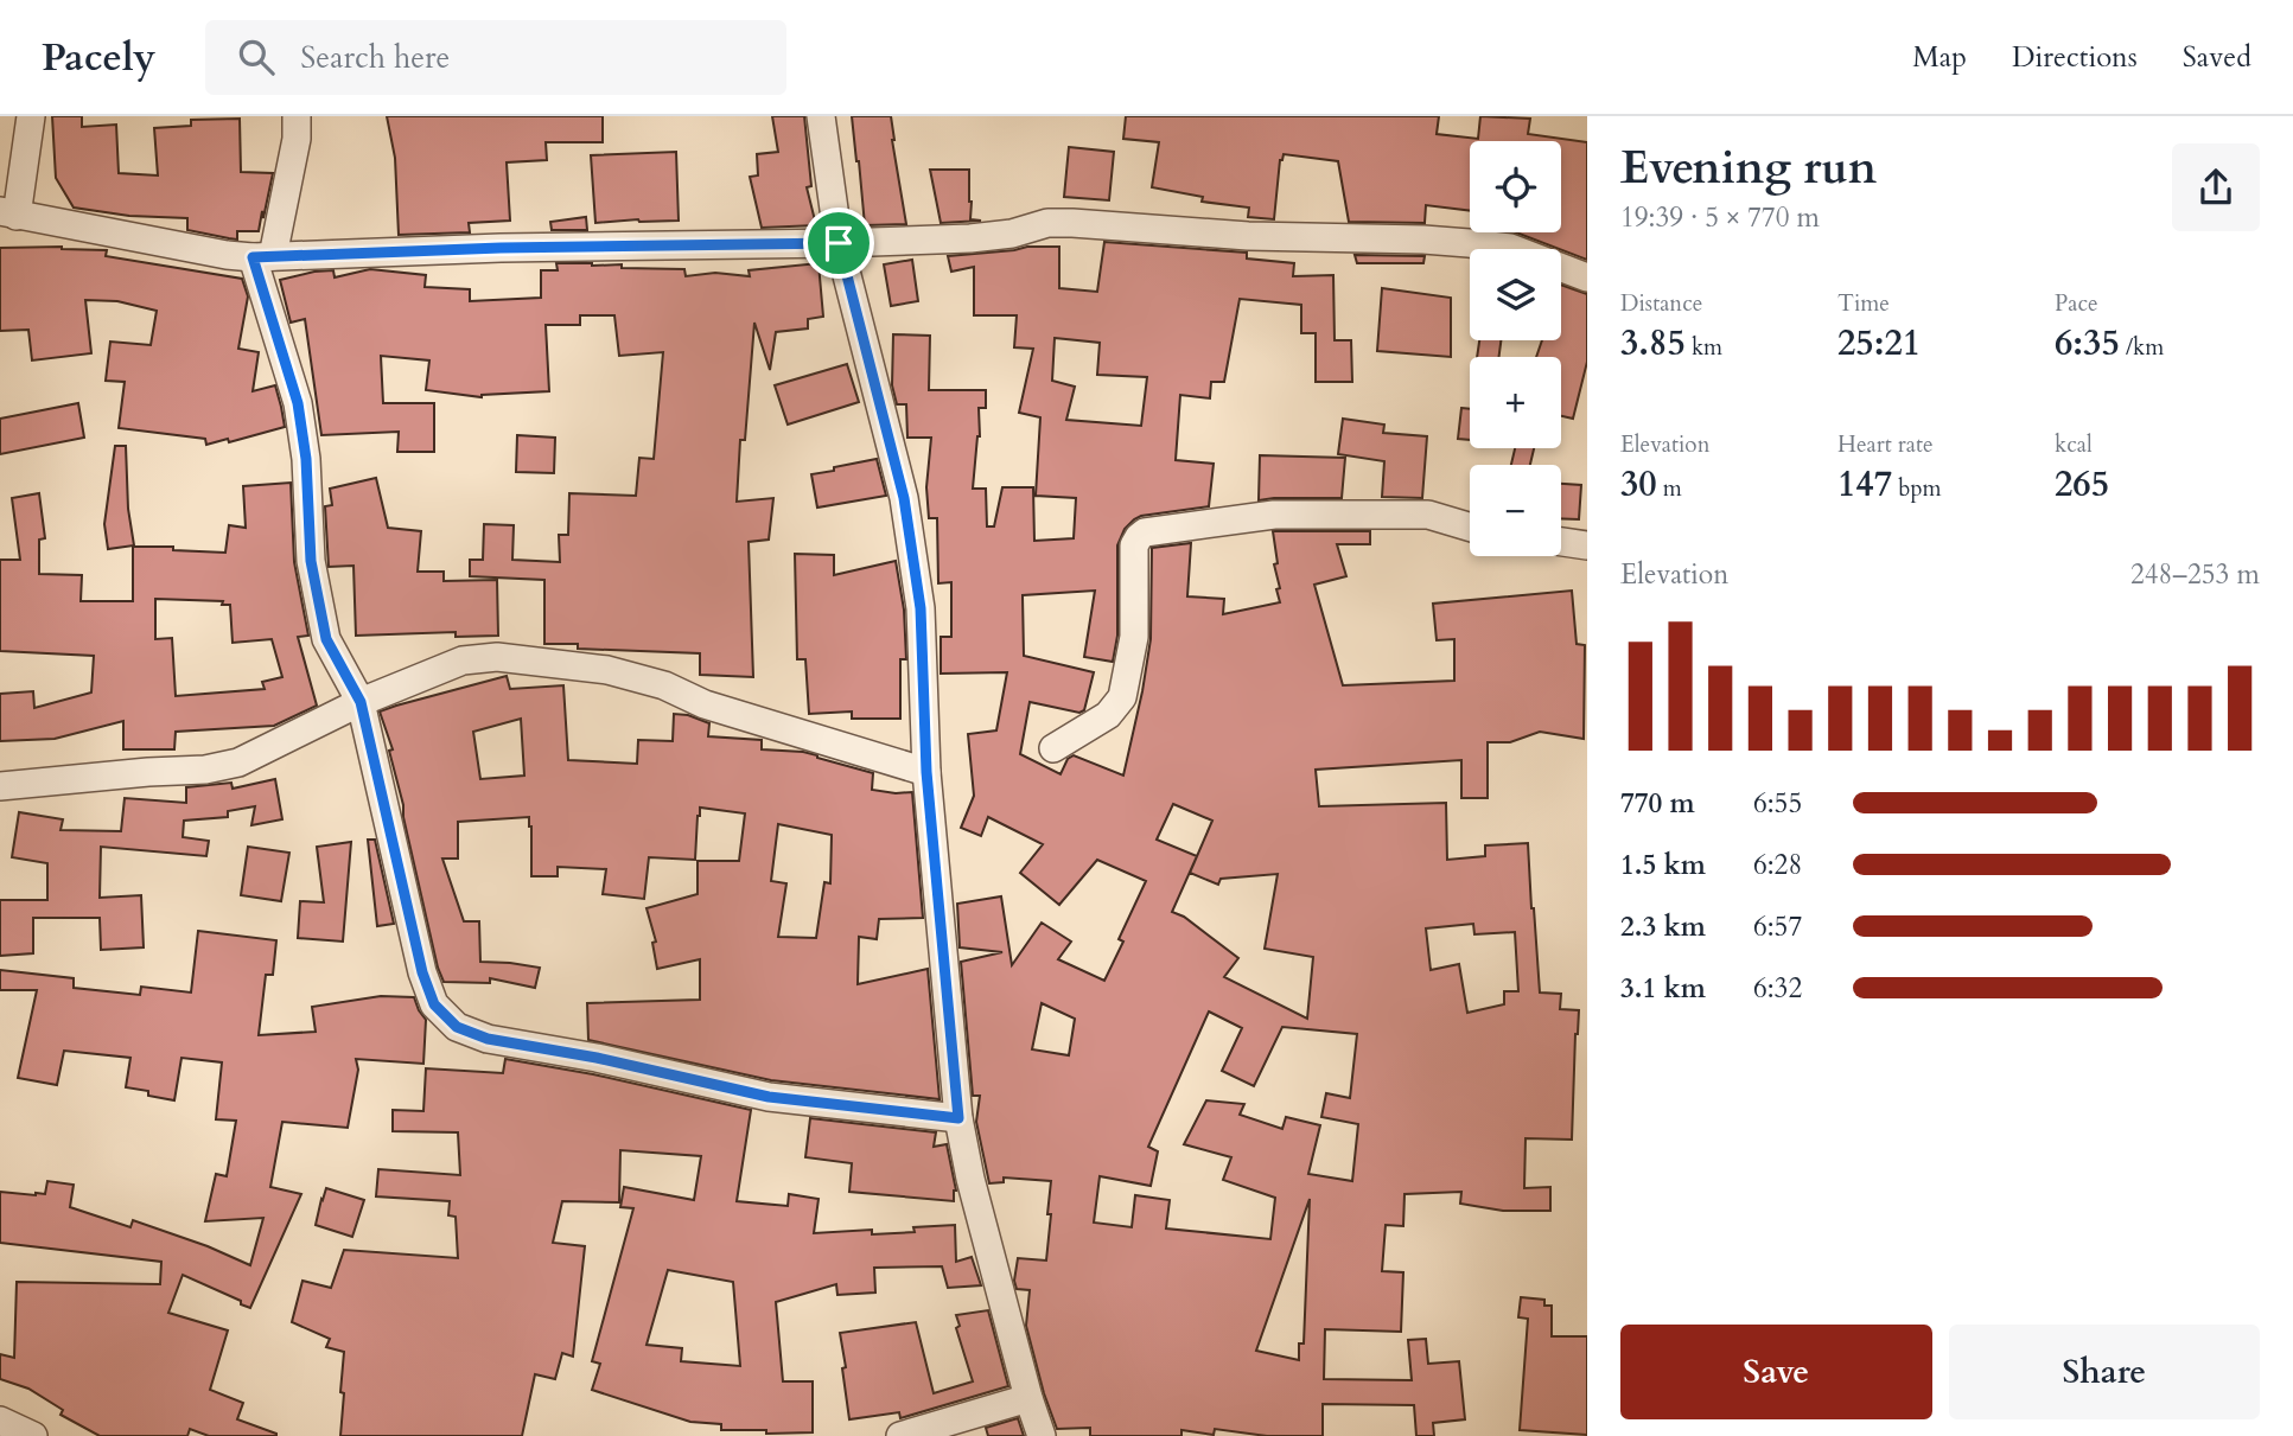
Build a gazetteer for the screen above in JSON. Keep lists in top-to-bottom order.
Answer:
{
  "page": {
    "header": "Pacely",
    "search": "Search here",
    "nav": ["Map", "Directions", "Saved"],
    "heading": ["Evening run", "19:39 · 5 × 770 m"],
    "map_buttons": ["+", "−"],
    "stats": [
      ["Distance", "3.85 km"],
      ["Time", "25:21"],
      ["Pace", "6:35 /km"],
      ["Elevation", "30 m"],
      ["Heart rate", "147 bpm"],
      ["kcal", "265"]
    ],
    "chart": ["Elevation", "248–253 m"],
    "list": [
      {
        "name": "770 m",
        "note": "6:55"
      },
      {
        "name": "1.5 km",
        "note": "6:28"
      },
      {
        "name": "2.3 km",
        "note": "6:57"
      },
      {
        "name": "3.1 km",
        "note": "6:32"
      }
    ],
    "buttons": ["Save", "Share"]
  }
}
